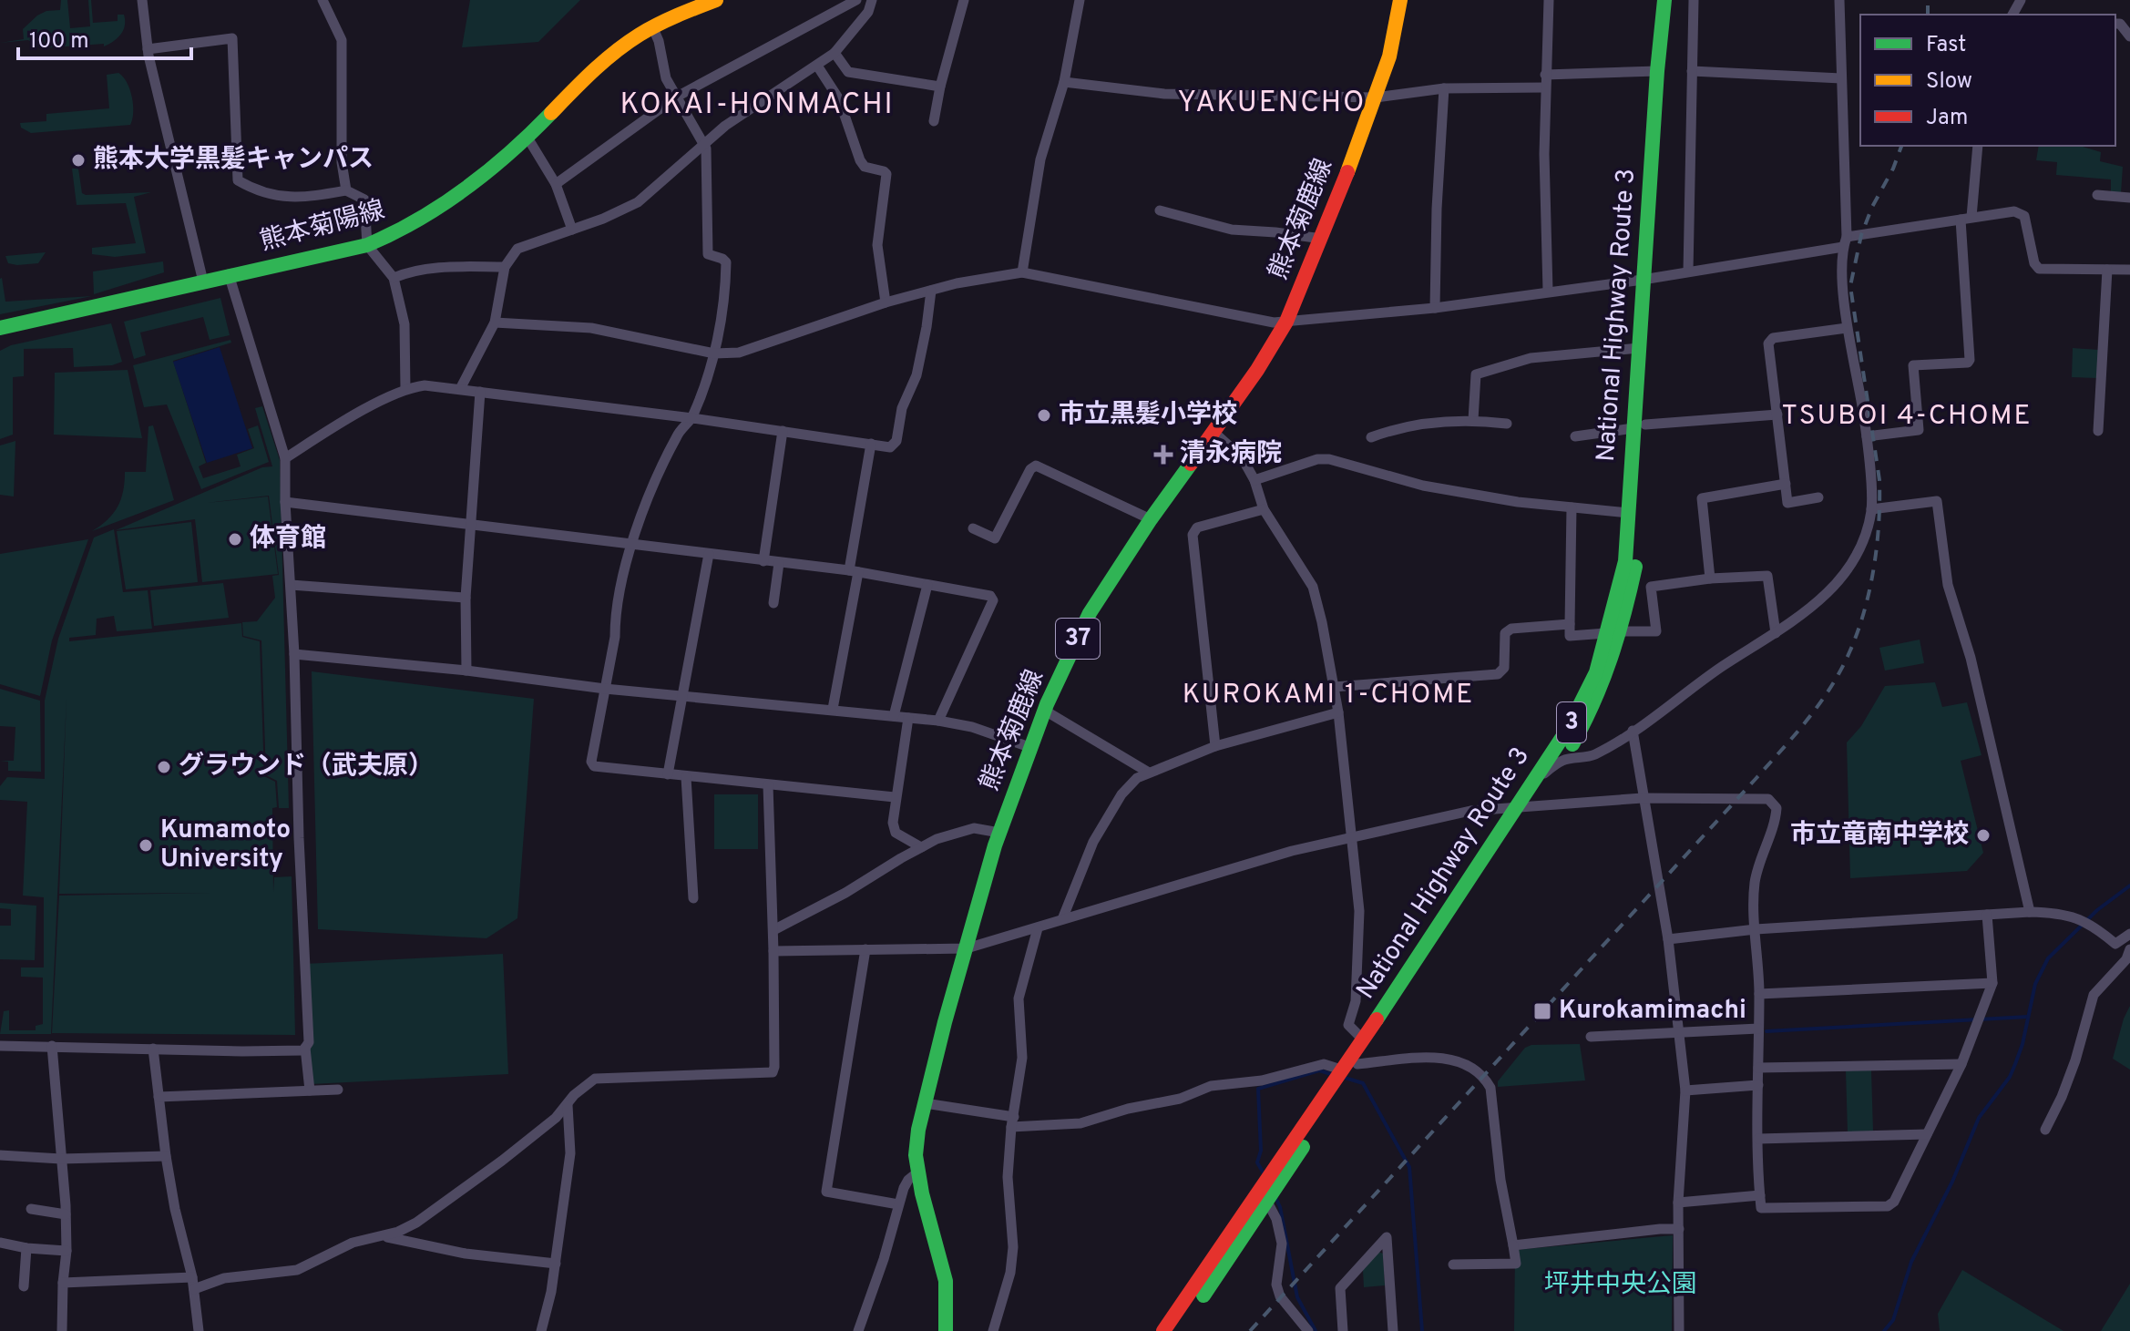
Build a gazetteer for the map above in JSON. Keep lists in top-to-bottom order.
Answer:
{
  "streets": {
    "main road": [
      "熊本菊鹿線",
      "熊本菊陽線",
      "National Highway Route 3",
      "37",
      "3"
    ]
  },
  "districts": [
    "YAKUENCHO",
    "KOKAI-HONMACHI",
    "TSUBOI 4-CHOME",
    "KUROKAMI 1-CHOME"
  ],
  "parks": ["坪井中央公園"],
  "places": {
    "other": [
      "熊本大学黒髪キャンパス",
      "市立黒髪小学校",
      "体育館",
      "グラウンド（武夫原）",
      "市立竜南中学校",
      "Kumamoto University"
    ],
    "health": ["清永病院"],
    "transit": ["Kurokamimachi"]
  },
  "legend": ["Fast", "Slow", "Jam"],
  "scale_bar": "100 m"
}
